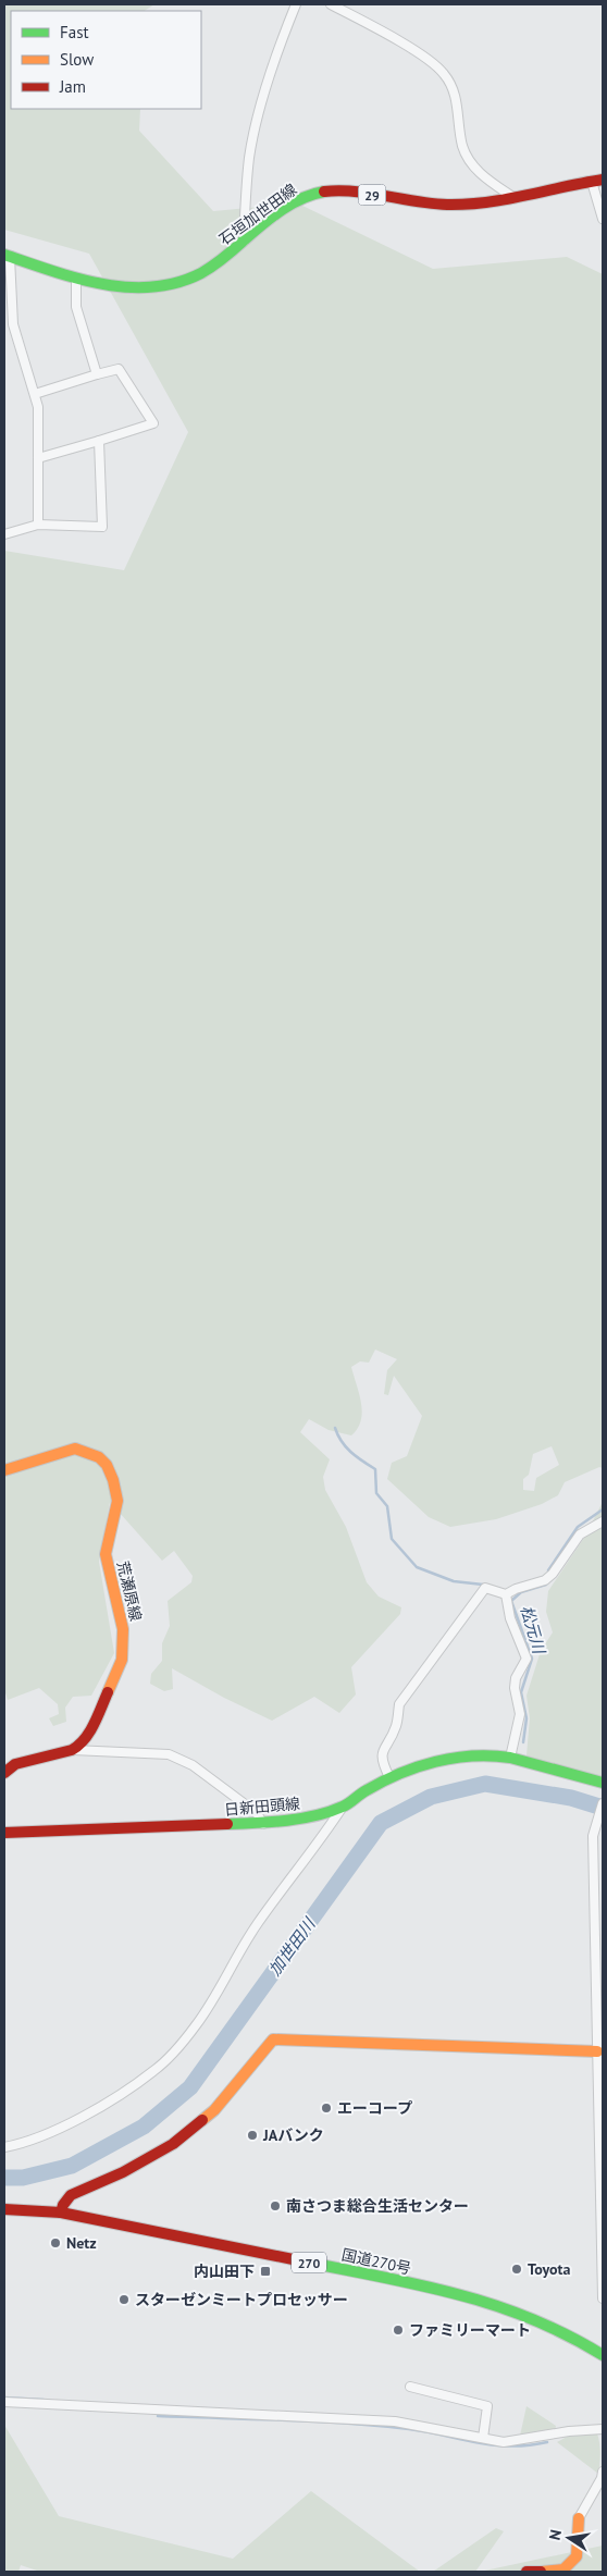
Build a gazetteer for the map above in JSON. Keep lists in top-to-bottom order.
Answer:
{
  "streets": {
    "main road": [
      "29",
      "石垣加世田線",
      "荒瀬原線",
      "日新田頭線",
      "国道270号",
      "270"
    ]
  },
  "water": ["松元川", "加世田川"],
  "places": {
    "other": [
      "エーコープ",
      "JAバンク",
      "南さつま総合生活センター",
      "Netz",
      "Toyota",
      "スターゼンミートプロセッサー",
      "ファミリーマート"
    ],
    "transit": ["内山田下"]
  },
  "legend": ["Fast", "Slow", "Jam"],
  "north": "left"
}
